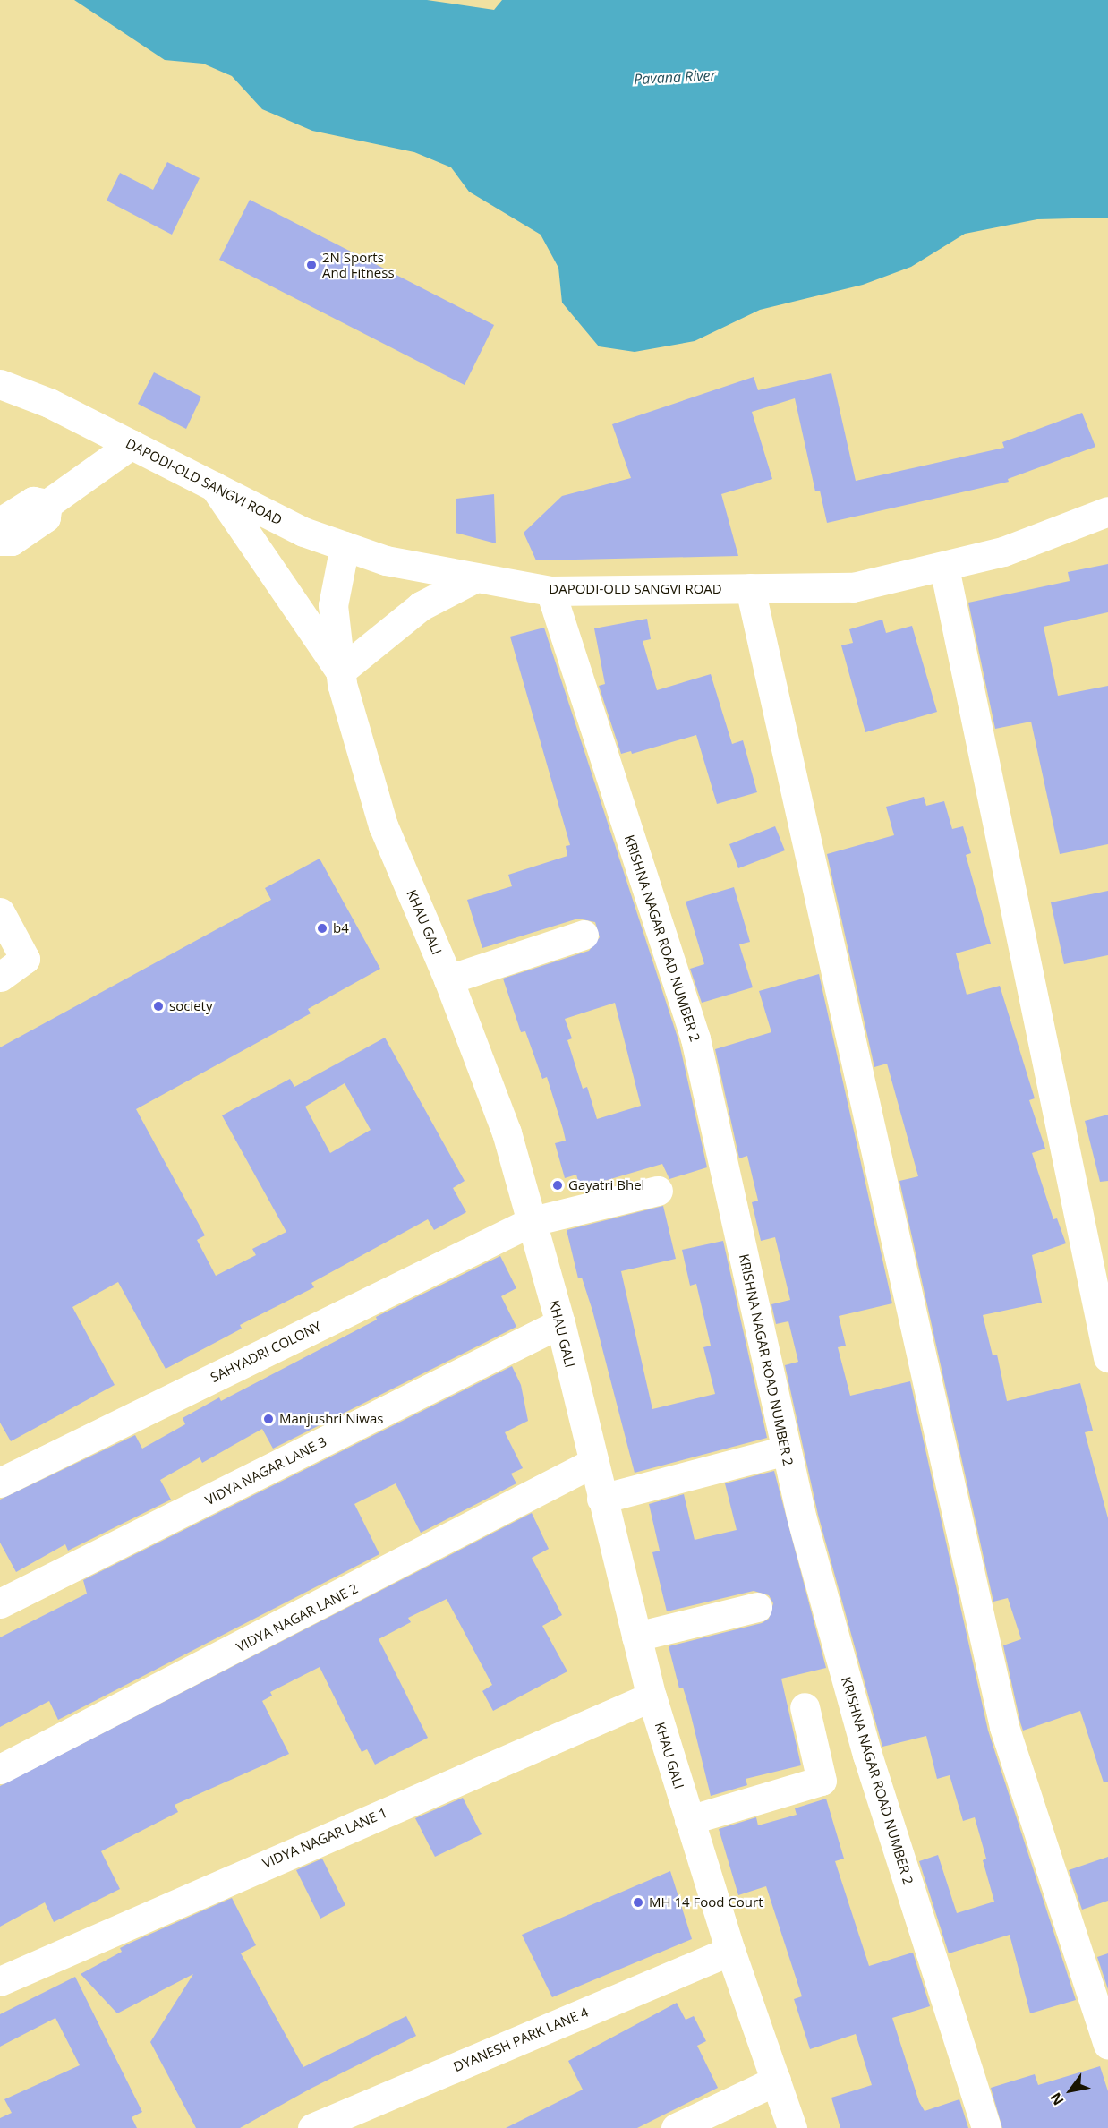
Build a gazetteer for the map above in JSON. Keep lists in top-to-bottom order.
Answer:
{
  "streets": {
    "street": [
      "DAPODI-OLD SANGVI ROAD",
      "KHAU GALI",
      "KRISHNA NAGAR ROAD NUMBER 2",
      "SAHYADRI COLONY",
      "VIDYA NAGAR LANE 3",
      "VIDYA NAGAR LANE 2",
      "VIDYA NAGAR LANE 1",
      "DYANESH PARK LANE 4"
    ]
  },
  "crossings": [
    ["DAPODI-OLD SANGVI ROAD", "KHAU GALI"],
    ["DAPODI-OLD SANGVI ROAD", "KRISHNA NAGAR ROAD NUMBER 2"],
    ["KHAU GALI", "SAHYADRI COLONY"],
    ["KHAU GALI", "VIDYA NAGAR LANE 3"],
    ["KHAU GALI", "VIDYA NAGAR LANE 2"],
    ["KHAU GALI", "VIDYA NAGAR LANE 1"],
    ["KHAU GALI", "DYANESH PARK LANE 4"]
  ],
  "water": ["Pavana River"],
  "places": [
    "2N Sports And Fitness",
    "b4",
    "society",
    "Gayatri Bhel",
    "Manjushri Niwas",
    "MH 14 Food Court"
  ],
  "north": "bottom left"
}
